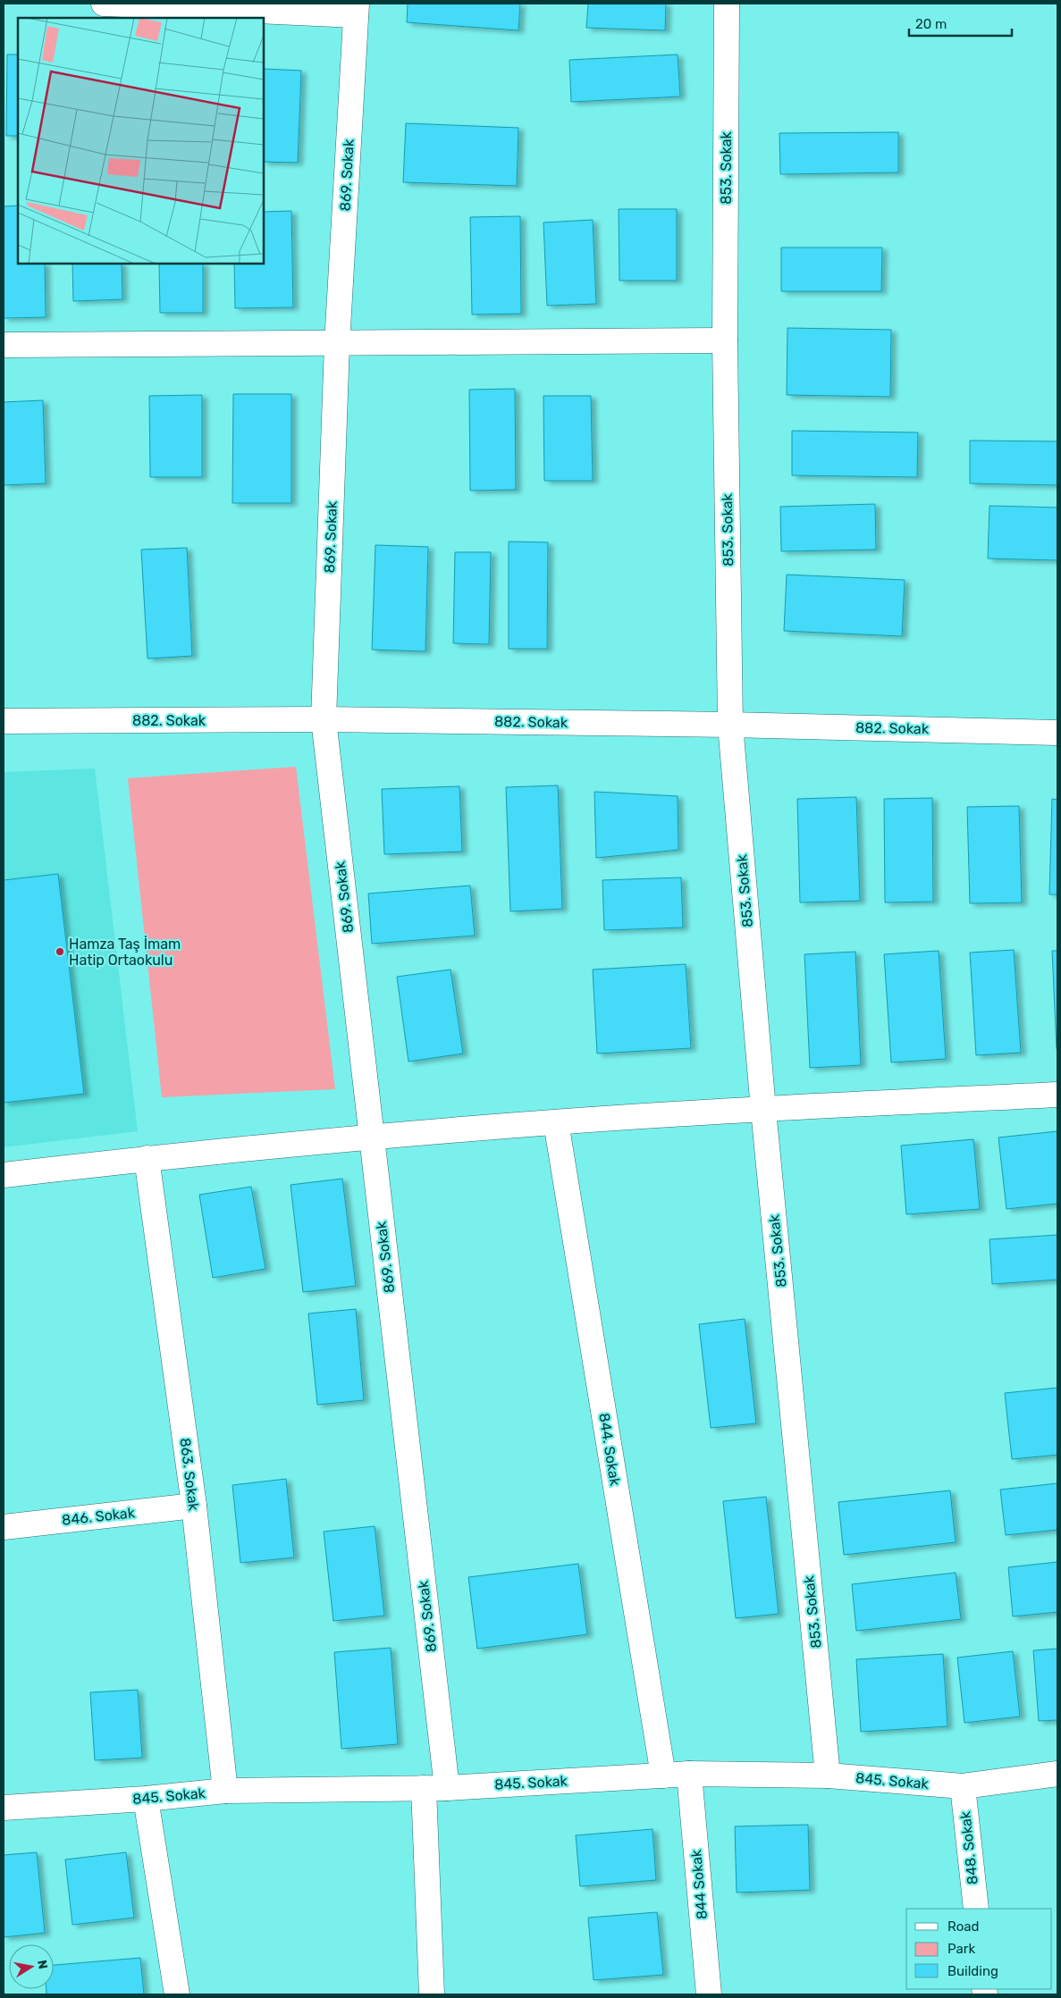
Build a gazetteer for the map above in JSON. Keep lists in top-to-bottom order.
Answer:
{
  "streets": {
    "street": [
      "853. Sokak",
      "869. Sokak",
      "882. Sokak",
      "844. Sokak",
      "863. Sokak",
      "846. Sokak",
      "845. Sokak",
      "848. Sokak",
      "844 Sokak"
    ]
  },
  "crossings": [
    ["853. Sokak", "882. Sokak"],
    ["853. Sokak", "845. Sokak"],
    ["869. Sokak", "882. Sokak"],
    ["869. Sokak", "845. Sokak"],
    ["844. Sokak", "845. Sokak"],
    ["863. Sokak", "846. Sokak"],
    ["863. Sokak", "845. Sokak"],
    ["845. Sokak", "848. Sokak"],
    ["845. Sokak", "844 Sokak"]
  ],
  "places": ["Hamza Taş İmam Hatip Ortaokulu"],
  "legend": ["Road", "Park", "Building"],
  "scale_bar": "20 m",
  "north": "right"
}
